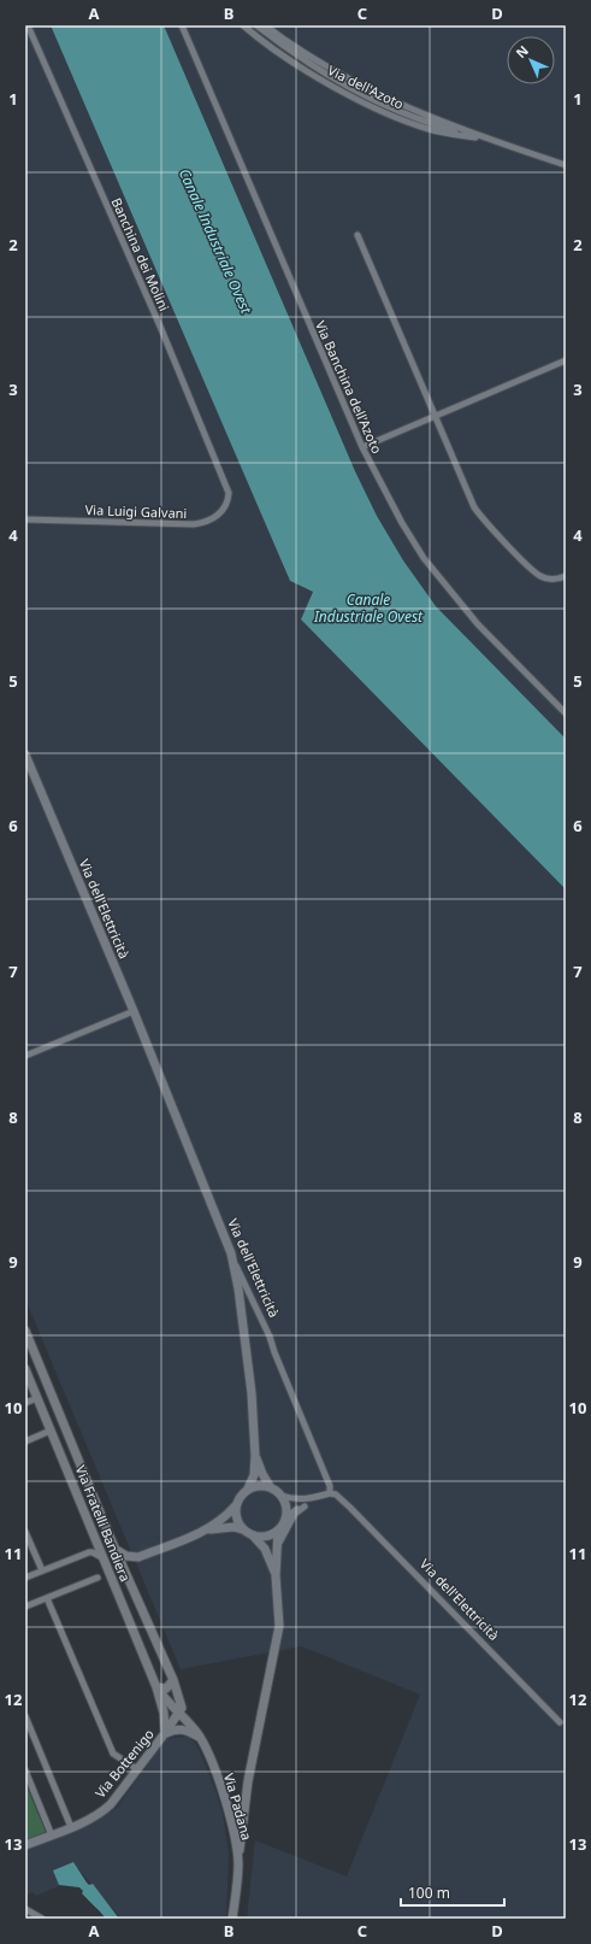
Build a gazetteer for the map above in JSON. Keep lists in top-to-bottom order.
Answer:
{
  "streets": {
    "main road": [
      "Via dell'Elettricità",
      "Via Fratelli Bandiera",
      "Via Bottenigo",
      "Via Padana"
    ],
    "street": [
      "Via dell'Azoto",
      "Banchina dei Molini",
      "Via Banchina dell'Azoto",
      "Via Luigi Galvani"
    ]
  },
  "crossings": [
    ["Banchina dei Molini", "Via Luigi Galvani"],
    ["Via Fratelli Bandiera", "Via Bottenigo"],
    ["Via Fratelli Bandiera", "Via Padana"]
  ],
  "water": ["Canale Industriale Ovest"],
  "scale_bar": "100 m",
  "north": "top left",
  "grid": {
    "columns": [
      "A",
      "B",
      "C",
      "D"
    ],
    "rows": [
      "1",
      "2",
      "3",
      "4",
      "5",
      "6",
      "7",
      "8",
      "9",
      "10",
      "11",
      "12",
      "13"
    ]
  }
}
